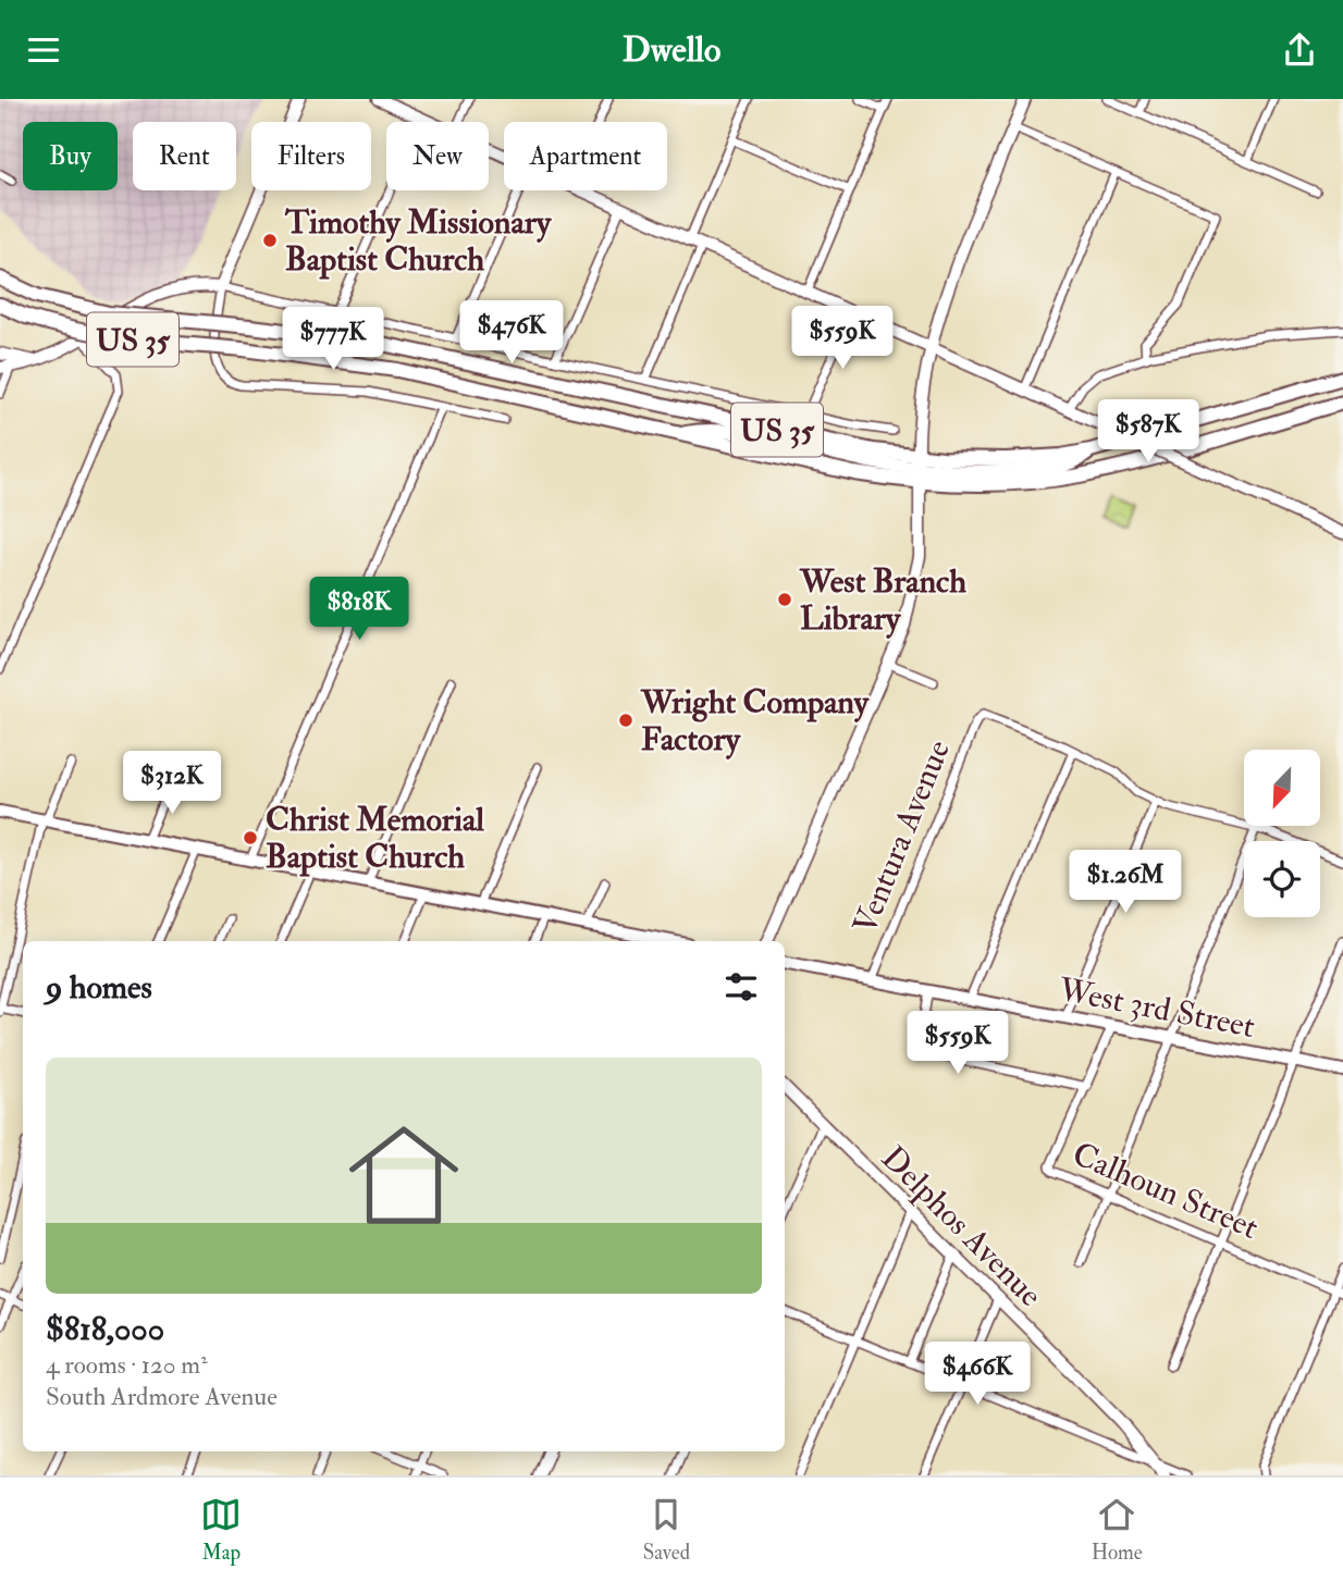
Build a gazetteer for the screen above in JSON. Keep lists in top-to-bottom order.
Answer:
{
  "streets": {
    "highway": ["US 35"],
    "main road": ["West 3rd Street"],
    "street": ["Ventura Avenue", "Calhoun Street", "Delphos Avenue"]
  },
  "crossings": [
    ["Ventura Avenue", "West 3rd Street"]
  ],
  "places": [
    "Timothy Missionary Baptist Church",
    "West Branch Library",
    "Wright Company Factory",
    "Christ Memorial Baptist Church"
  ],
  "north": "bottom left",
  "page": {
    "header": "Dwello",
    "chip": [
      "Buy",
      "Rent",
      "Filters",
      "New",
      "Apartment"
    ],
    "price": [
      "$476K",
      "$559K",
      "$777K",
      "$587K",
      "$818K",
      "$312K",
      "$1.26M",
      "$559K",
      "$466K"
    ],
    "heading": "9 homes",
    "list": [
      {
        "name": "$818,000",
        "note": "4 rooms · 120 m² · South Ardmore Avenue"
      }
    ],
    "tabs": ["Map", "Saved", "Home"]
  }
}
